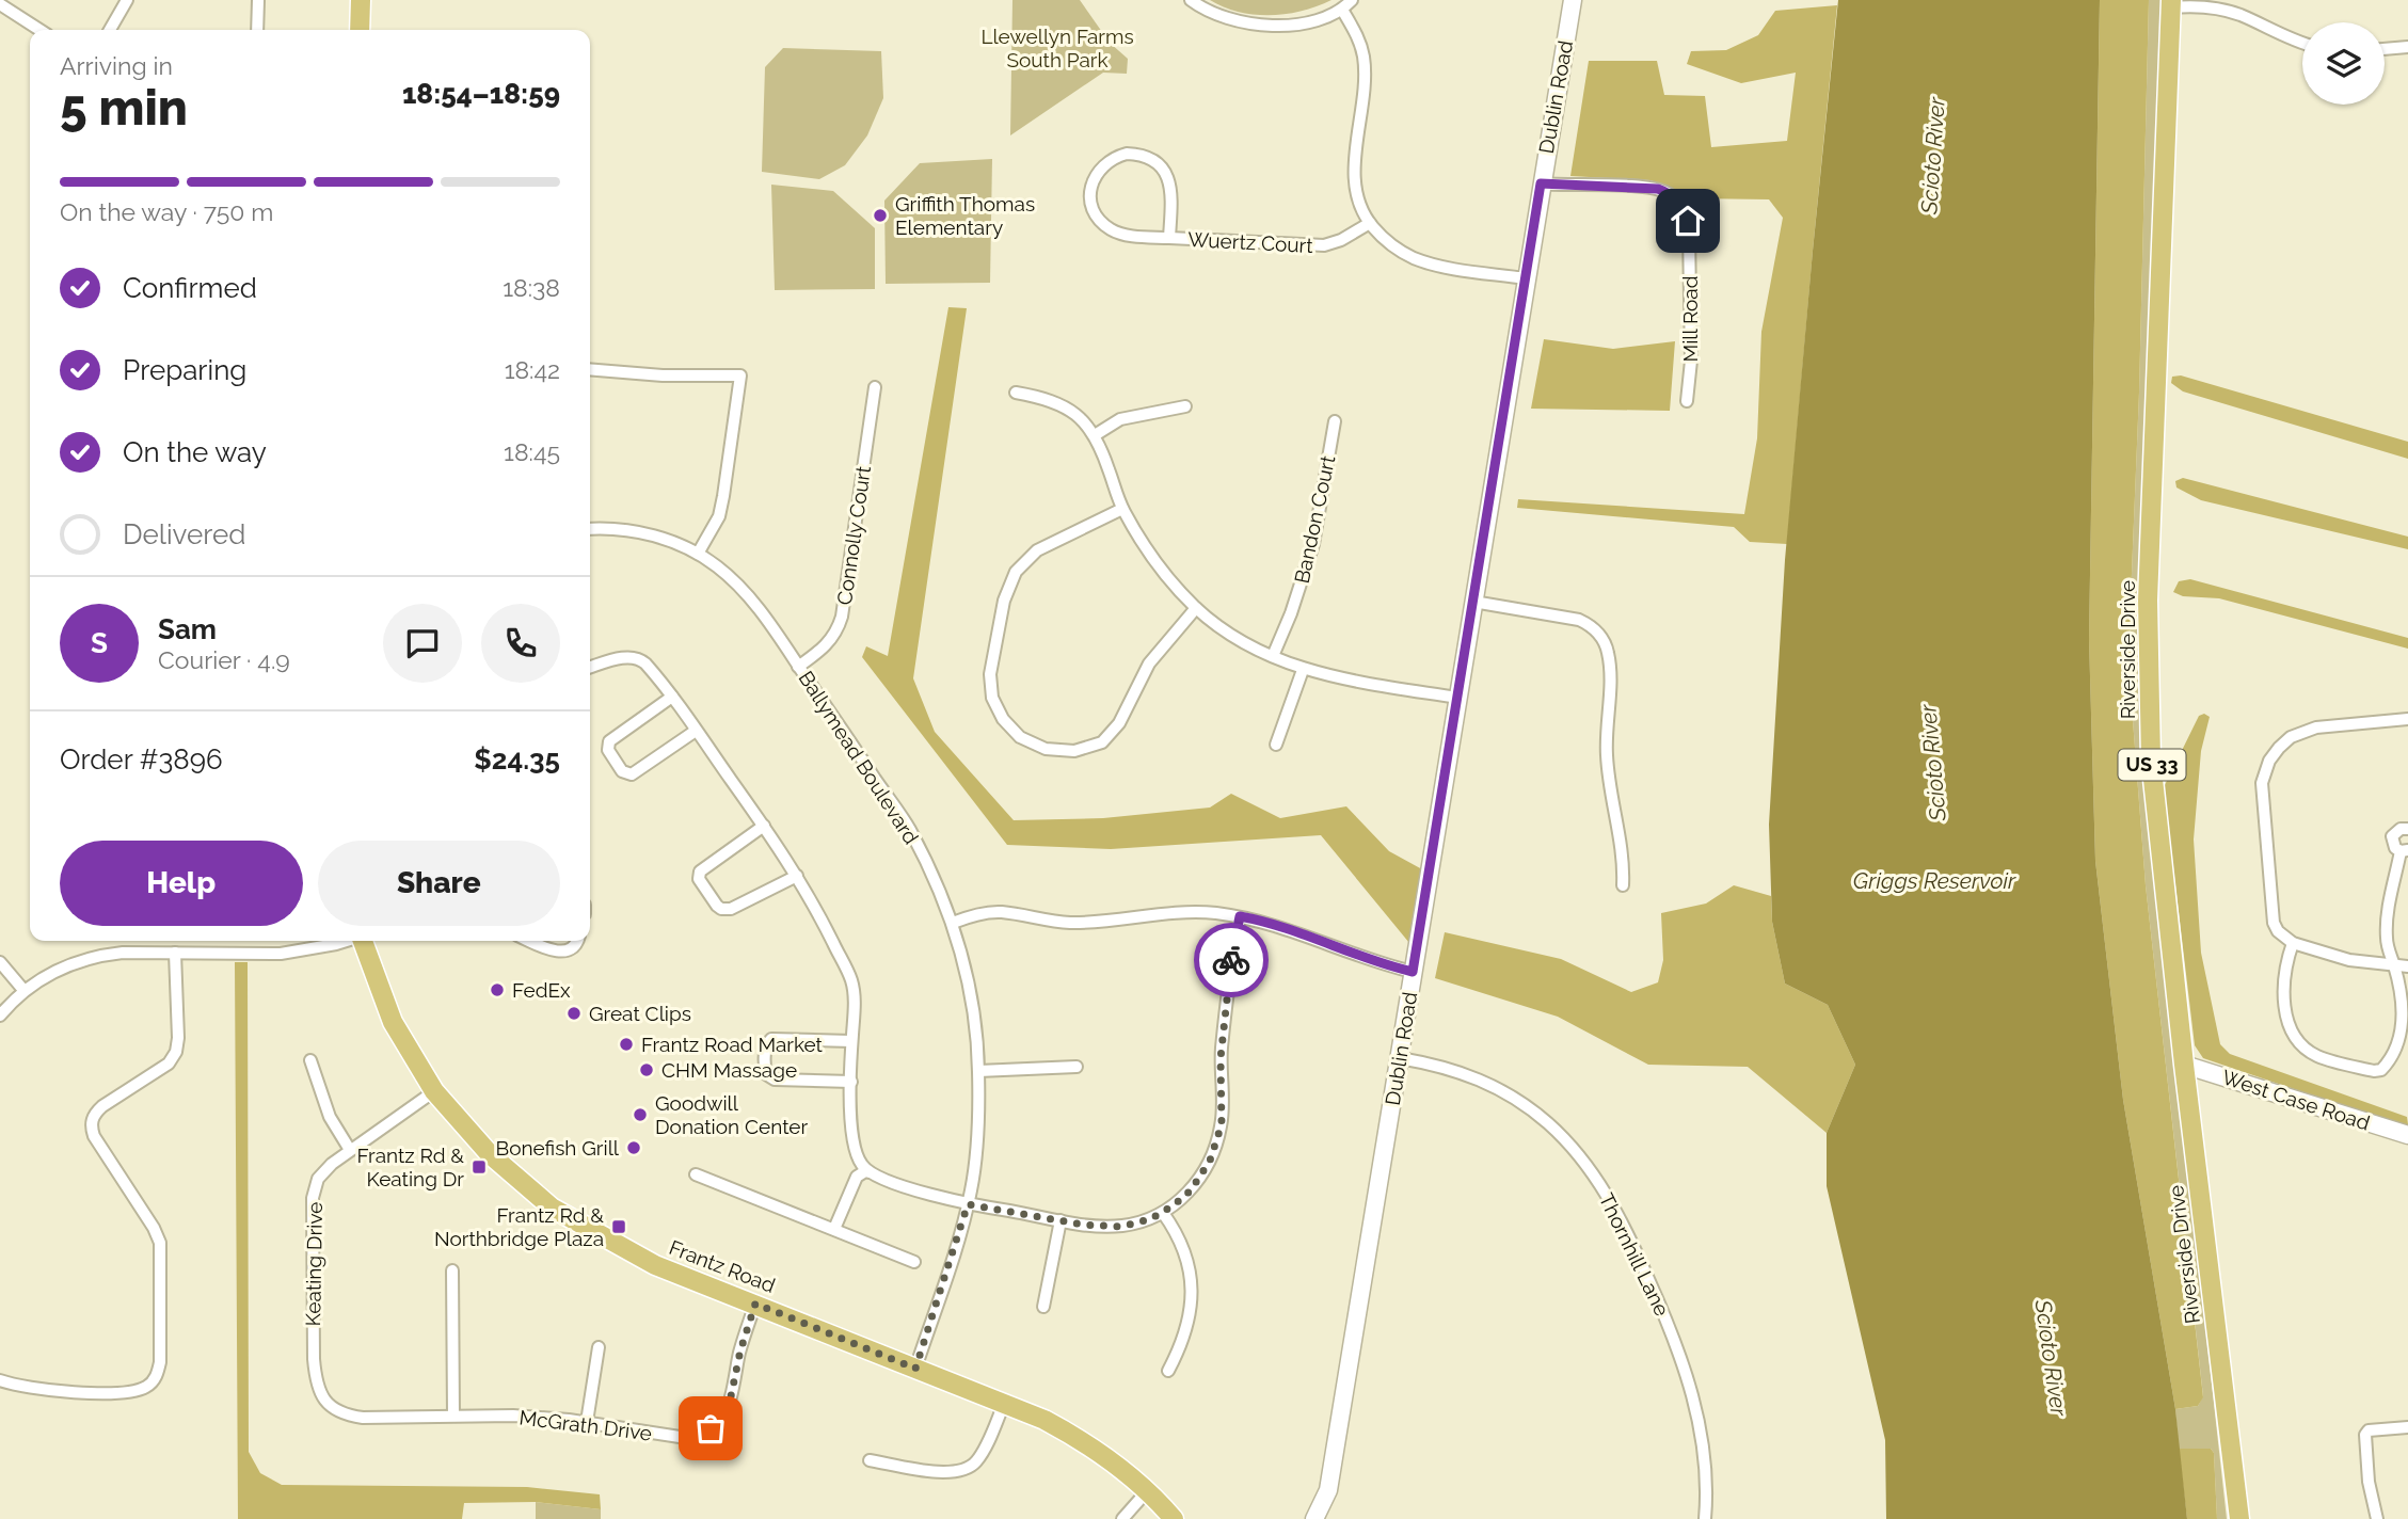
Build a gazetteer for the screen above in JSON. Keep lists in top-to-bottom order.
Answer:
{
  "streets": {
    "main road": [
      "Dublin Road",
      "Riverside Drive",
      "US 33",
      "West Case Road",
      "Frantz Road"
    ],
    "street": [
      "Wuertz Court",
      "Mill Road",
      "Bandon Court",
      "Connolly Court",
      "Ballymead Boulevard",
      "Thornhill Lane",
      "Keating Drive",
      "McGrath Drive"
    ]
  },
  "crossings": [
    ["Dublin Road", "Mill Road"],
    ["Dublin Road", "Thornhill Lane"],
    ["Connolly Court", "Ballymead Boulevard"],
    ["Riverside Drive", "West Case Road"],
    ["Ballymead Boulevard", "Frantz Road"],
    ["Keating Drive", "Frantz Road"],
    ["Keating Drive", "McGrath Drive"]
  ],
  "water": ["Scioto River", "Griggs Reservoir"],
  "parks": ["Llewellyn Farms South Park"],
  "places": {
    "other": [
      "Griffith Thomas Elementary",
      "FedEx",
      "Great Clips",
      "Frantz Road Market",
      "CHM Massage",
      "Goodwill Donation Center",
      "Bonefish Grill"
    ],
    "transit": ["Frantz Rd & Keating Dr", "Frantz Rd & Northbridge Plaza"]
  },
  "page": {
    "heading": ["5 min", "Arriving in", "18:54–18:59"],
    "panel": [
      "Sam",
      "Courier · 4.9",
      "Order #3896",
      "$24.35"
    ],
    "bar": "On the way · 750 m",
    "list": [
      ["Confirmed", "18:38"],
      ["Preparing", "18:42"],
      ["On the way", "18:45"],
      "Delivered"
    ],
    "round": "S",
    "buttons": ["Help", "Share"]
  }
}
